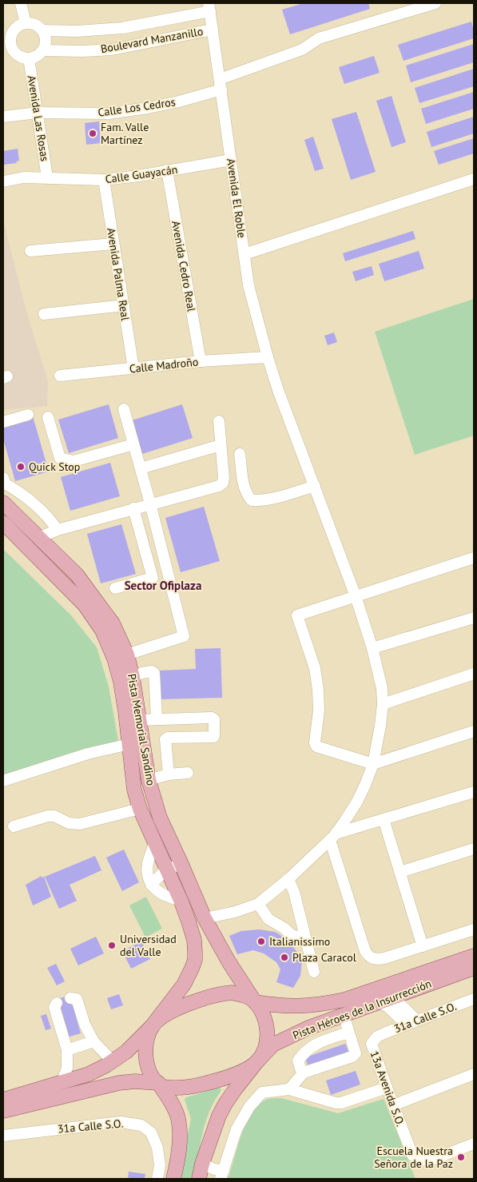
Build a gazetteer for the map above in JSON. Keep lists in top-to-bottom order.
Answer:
{
  "streets": {
    "main road": ["Pista Memorial Sandino", "Pista Héroes de la Insurrección"],
    "street": [
      "Boulevard Manzanillo",
      "Calle Los Cedros",
      "Avenida Las Rosas",
      "Calle Guayacán",
      "Avenida El Roble",
      "Avenida Cedro Real",
      "Avenida Palma Real",
      "Calle Madroño",
      "31a Calle S.O.",
      "13a Avenida S.O."
    ]
  },
  "crossings": [
    ["Boulevard Manzanillo", "Avenida Las Rosas"],
    ["Boulevard Manzanillo", "Avenida El Roble"],
    ["Calle Los Cedros", "Avenida Las Rosas"],
    ["Calle Los Cedros", "Avenida El Roble"],
    ["Avenida Las Rosas", "Calle Guayacán"],
    ["Calle Guayacán", "Avenida El Roble"],
    ["Calle Guayacán", "Avenida Cedro Real"],
    ["Calle Guayacán", "Avenida Palma Real"],
    ["Avenida El Roble", "Calle Madroño"],
    ["Avenida Cedro Real", "Calle Madroño"],
    ["Avenida Palma Real", "Calle Madroño"],
    ["Pista Memorial Sandino", "Pista Héroes de la Insurrección"],
    ["31a Calle S.O.", "13a Avenida S.O."]
  ],
  "districts": ["Sector Ofiplaza"],
  "places": [
    "Fam. Valle Martínez",
    "Quick Stop",
    "Italianissimo",
    "Universidad del Valle",
    "Plaza Caracol",
    "Escuela Nuestra Señora de la Paz"
  ]
}
